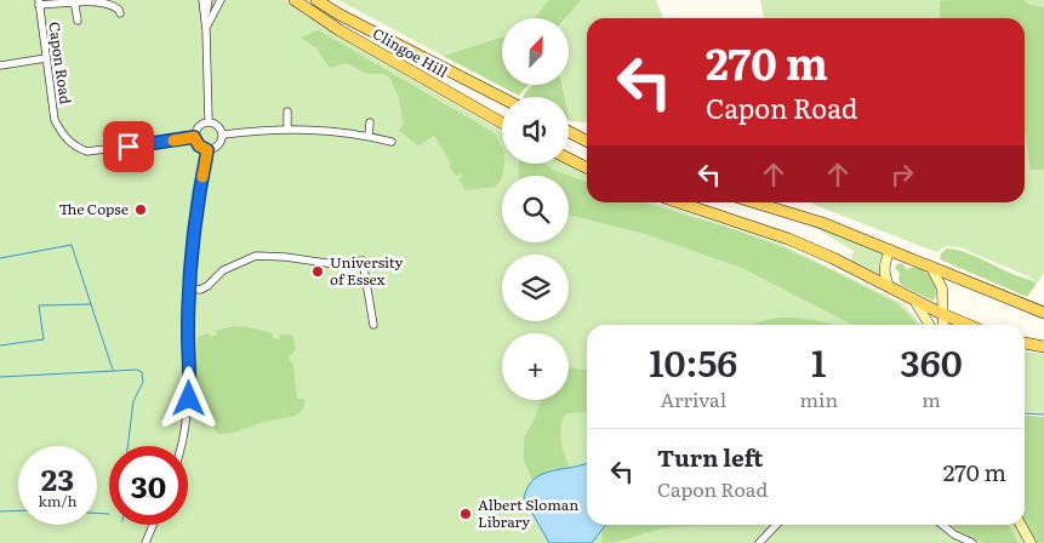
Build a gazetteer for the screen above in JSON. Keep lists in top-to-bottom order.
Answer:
{
  "streets": {
    "main road": ["Clingoe Hill"],
    "street": ["Capon Road"]
  },
  "places": ["The Copse", "University of Essex", "Albert Sloman Library"],
  "north": "top right",
  "page": {
    "map_buttons": "+",
    "turn": ["270 m", "Capon Road"],
    "eta": [
      "10:56",
      "Arrival",
      "1",
      "min",
      "360",
      "m"
    ],
    "list": [
      {
        "name": "Turn left",
        "note": "Capon Road",
        "value": "270 m"
      }
    ],
    "speed": "23 km/h",
    "limit": "30"
  }
}
